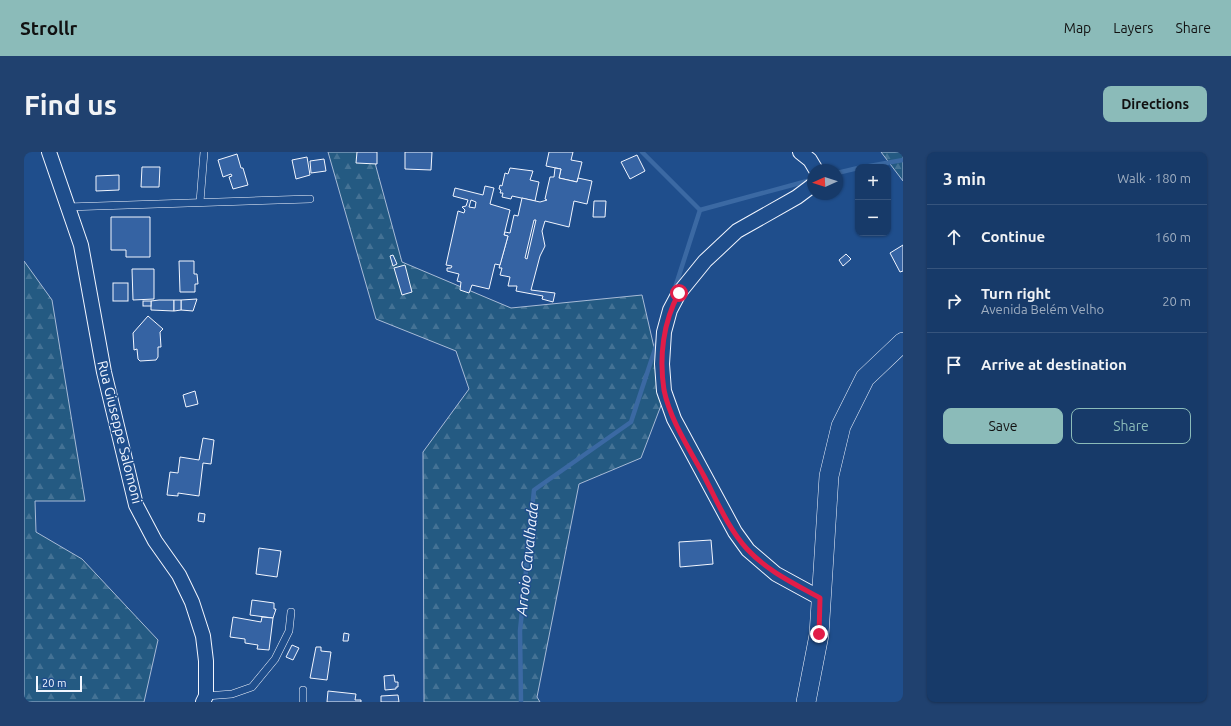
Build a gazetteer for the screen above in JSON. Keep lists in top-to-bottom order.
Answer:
{
  "streets": {
    "street": ["Rua Giuseppe Salomoni"]
  },
  "water": ["Arroio Cavalhada"],
  "scale_bar": "20 m",
  "north": "left",
  "page": {
    "header": "Strollr",
    "nav": ["Map", "Layers", "Share"],
    "buttons": [
      "Directions",
      ["Save", "Share"]
    ],
    "title": "Find us",
    "heading": ["3 min", "Walk · 180 m"],
    "map_buttons": ["+", "−"],
    "list": [
      ["Continue", "160 m"],
      ["Turn right", "Avenida Belém Velho", "20 m"],
      "Arrive at destination"
    ],
    "scale": "20 m"
  }
}
